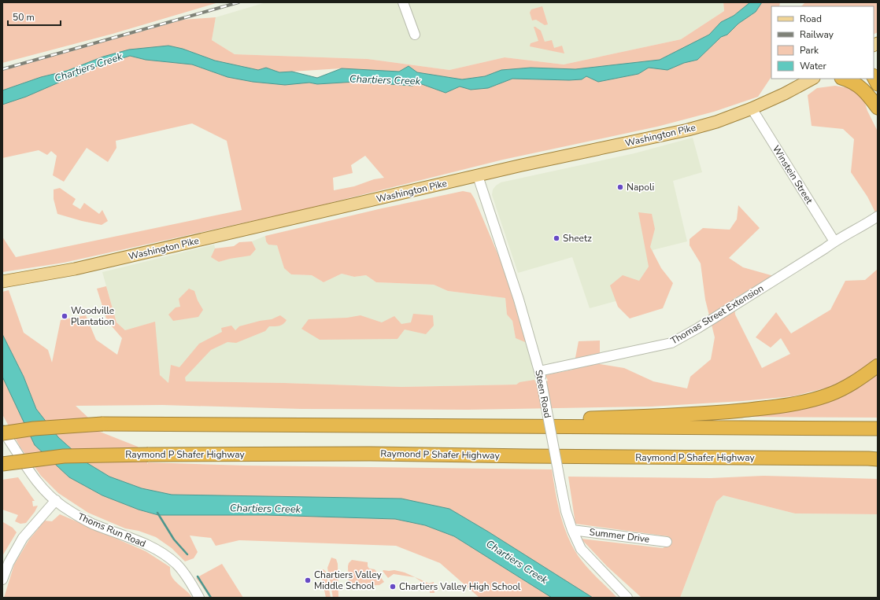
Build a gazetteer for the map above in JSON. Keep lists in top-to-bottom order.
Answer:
{
  "streets": {
    "highway": ["Raymond P Shafer Highway"],
    "main road": ["Washington Pike"],
    "street": [
      "Winstein Street",
      "Thomas Street Extension",
      "Steen Road",
      "Thoms Run Road",
      "Summer Drive"
    ]
  },
  "crossings": [
    ["Washington Pike", "Winstein Street"],
    ["Washington Pike", "Steen Road"],
    ["Winstein Street", "Thomas Street Extension"],
    ["Thomas Street Extension", "Steen Road"],
    ["Steen Road", "Summer Drive"]
  ],
  "water": ["Chartiers Creek"],
  "places": [
    "Napoli",
    "Sheetz",
    "Woodville Plantation",
    "Chartiers Valley Middle School",
    "Chartiers Valley High School"
  ],
  "legend": [
    "Road",
    "Railway",
    "Park",
    "Water"
  ],
  "scale_bar": "50 m"
}
